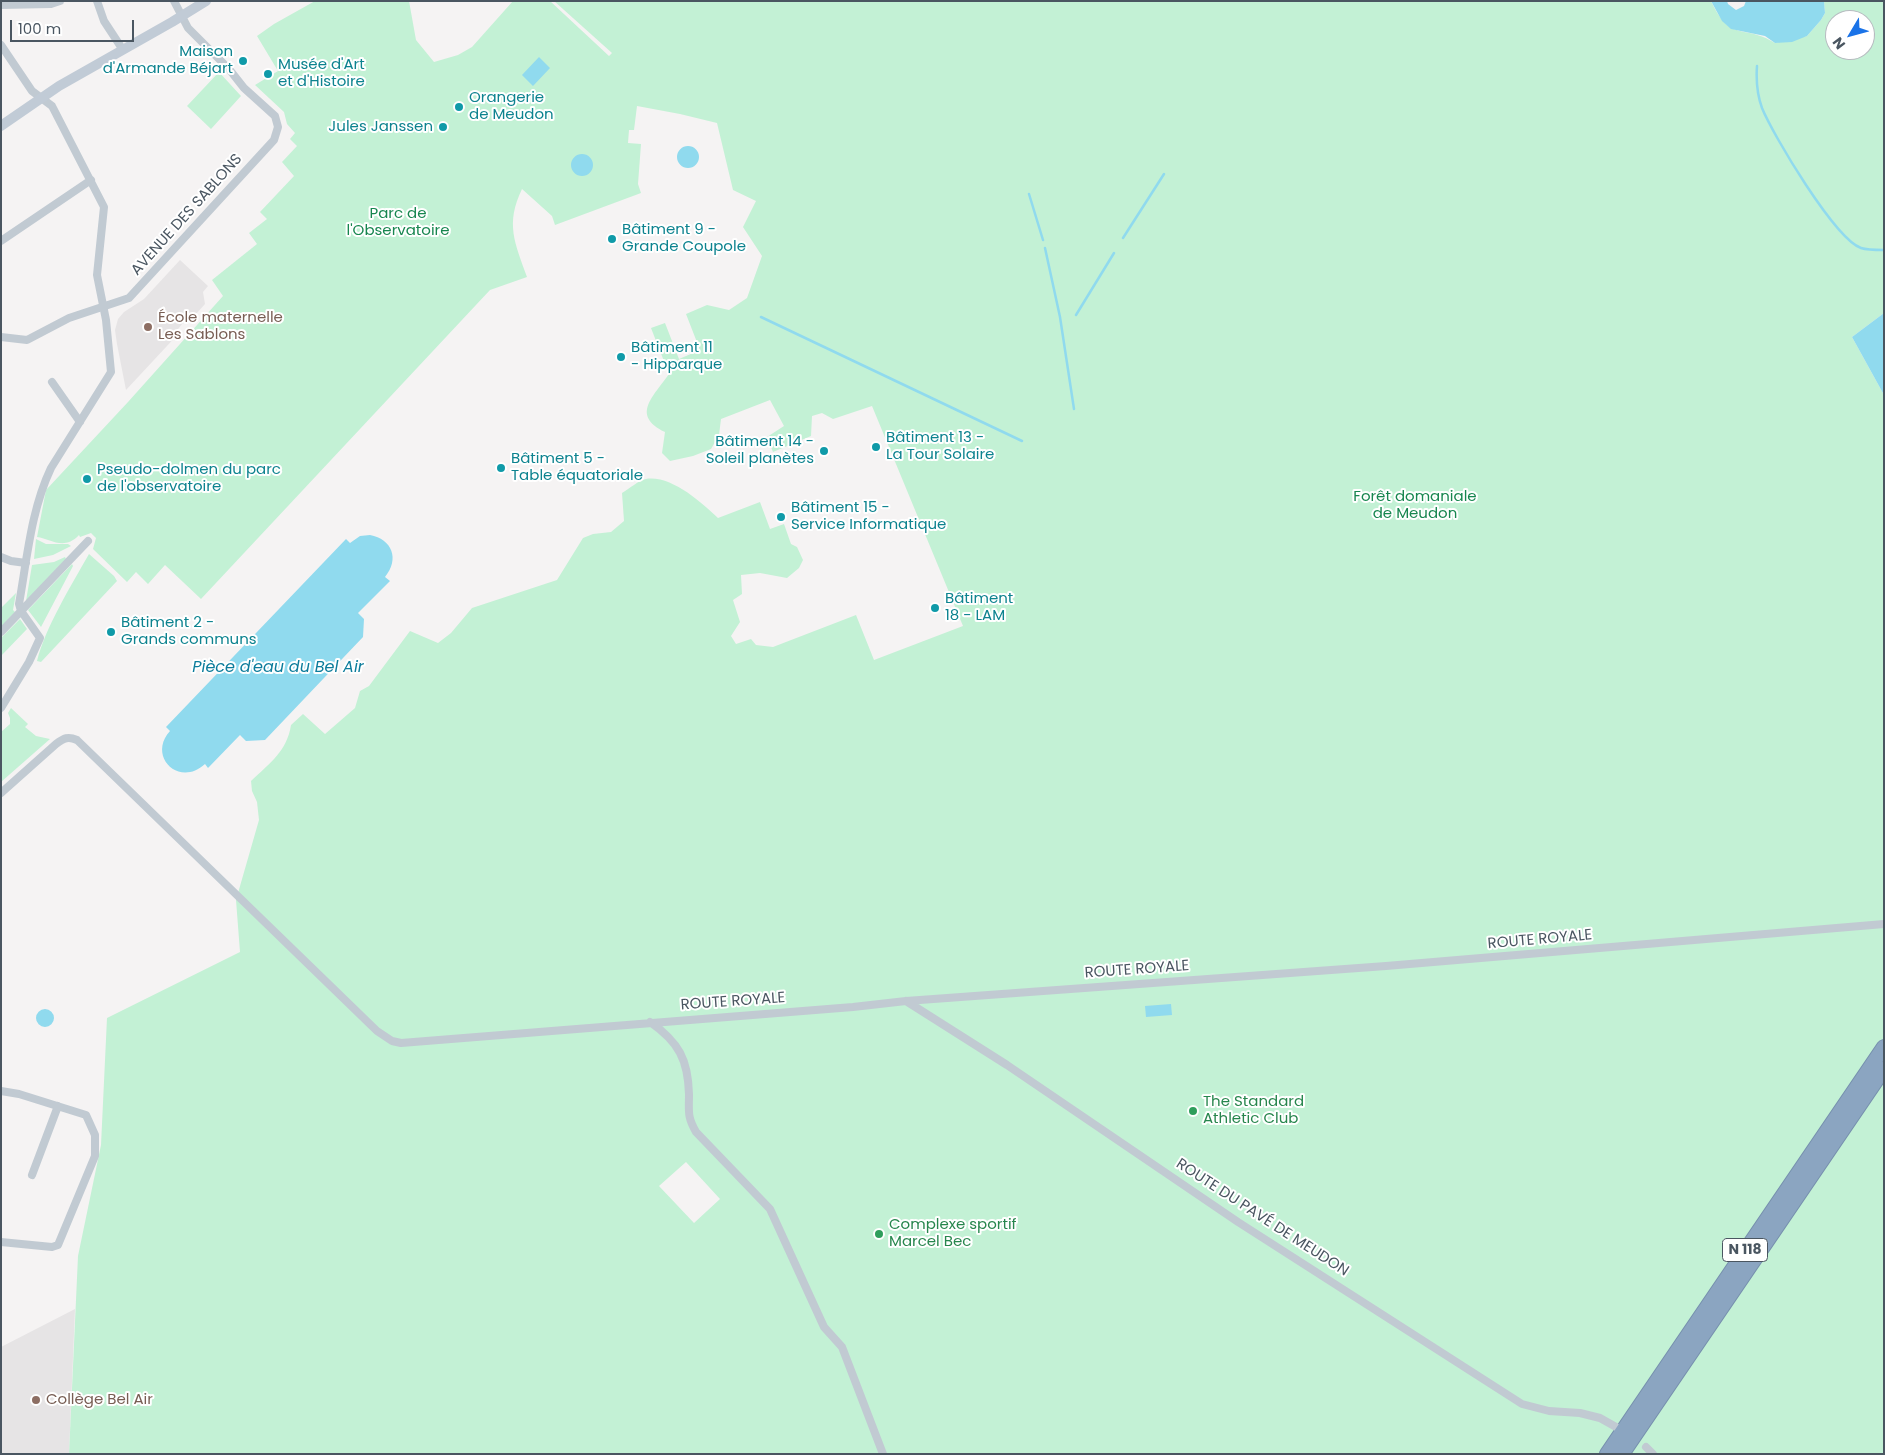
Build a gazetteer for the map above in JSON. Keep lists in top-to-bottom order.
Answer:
{
  "streets": {
    "highway": ["N 118"],
    "street": ["AVENUE DES SABLONS", "ROUTE ROYALE", "ROUTE DU PAVÉ DE MEUDON"]
  },
  "crossings": [
    ["ROUTE ROYALE", "ROUTE DU PAVÉ DE MEUDON"]
  ],
  "water": ["Pièce d'eau du Bel Air"],
  "parks": ["Parc de l'Observatoire", "Forêt domaniale de Meudon"],
  "places": [
    "Maison d'Armande Béjart",
    "Musée d'Art et d'Histoire",
    "Orangerie de Meudon",
    "Jules Janssen",
    "Bâtiment 9 - Grande Coupole",
    "École maternelle Les Sablons",
    "Bâtiment 11 - Hipparque",
    "Bâtiment 13 - La Tour Solaire",
    "Bâtiment 14 - Soleil planètes",
    "Bâtiment 5 - Table équatoriale",
    "Pseudo-dolmen du parc de l'observatoire",
    "Bâtiment 15 - Service Informatique",
    "Bâtiment 18 - LAM",
    "Bâtiment 2 - Grands communs",
    "The Standard Athletic Club",
    "Complexe sportif Marcel Bec",
    "Collège Bel Air"
  ],
  "scale_bar": "100 m",
  "north": "bottom left"
}
